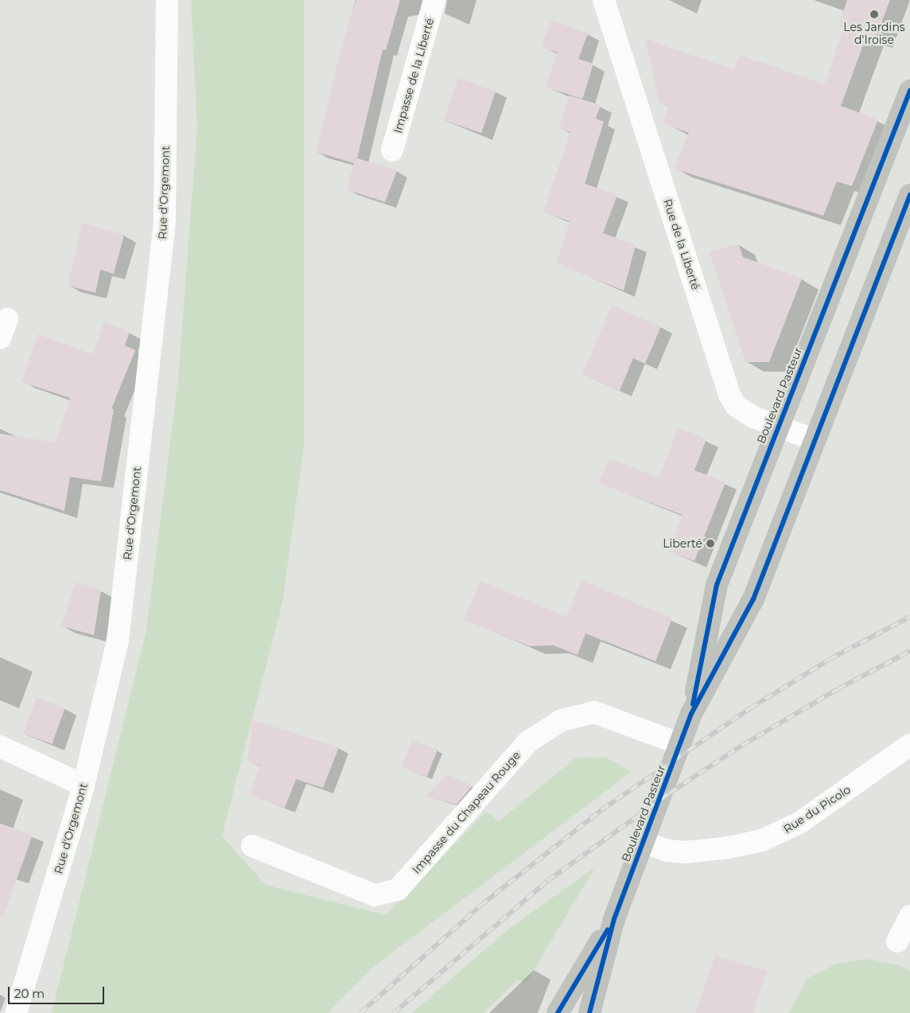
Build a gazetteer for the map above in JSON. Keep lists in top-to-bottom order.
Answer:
{
  "streets": {
    "main road": ["Boulevard Pasteur"],
    "street": [
      "Impasse de la Liberté",
      "Rue d'Orgemont",
      "Rue de la Liberté",
      "Rue du Picolo",
      "Impasse du Chapeau Rouge"
    ]
  },
  "crossings": [
    ["Rue de la Liberté", "Boulevard Pasteur"],
    ["Boulevard Pasteur", "Rue du Picolo"],
    ["Boulevard Pasteur", "Impasse du Chapeau Rouge"]
  ],
  "places": ["Les Jardins d'Iroise", "Liberté"],
  "scale_bar": "20 m"
}
